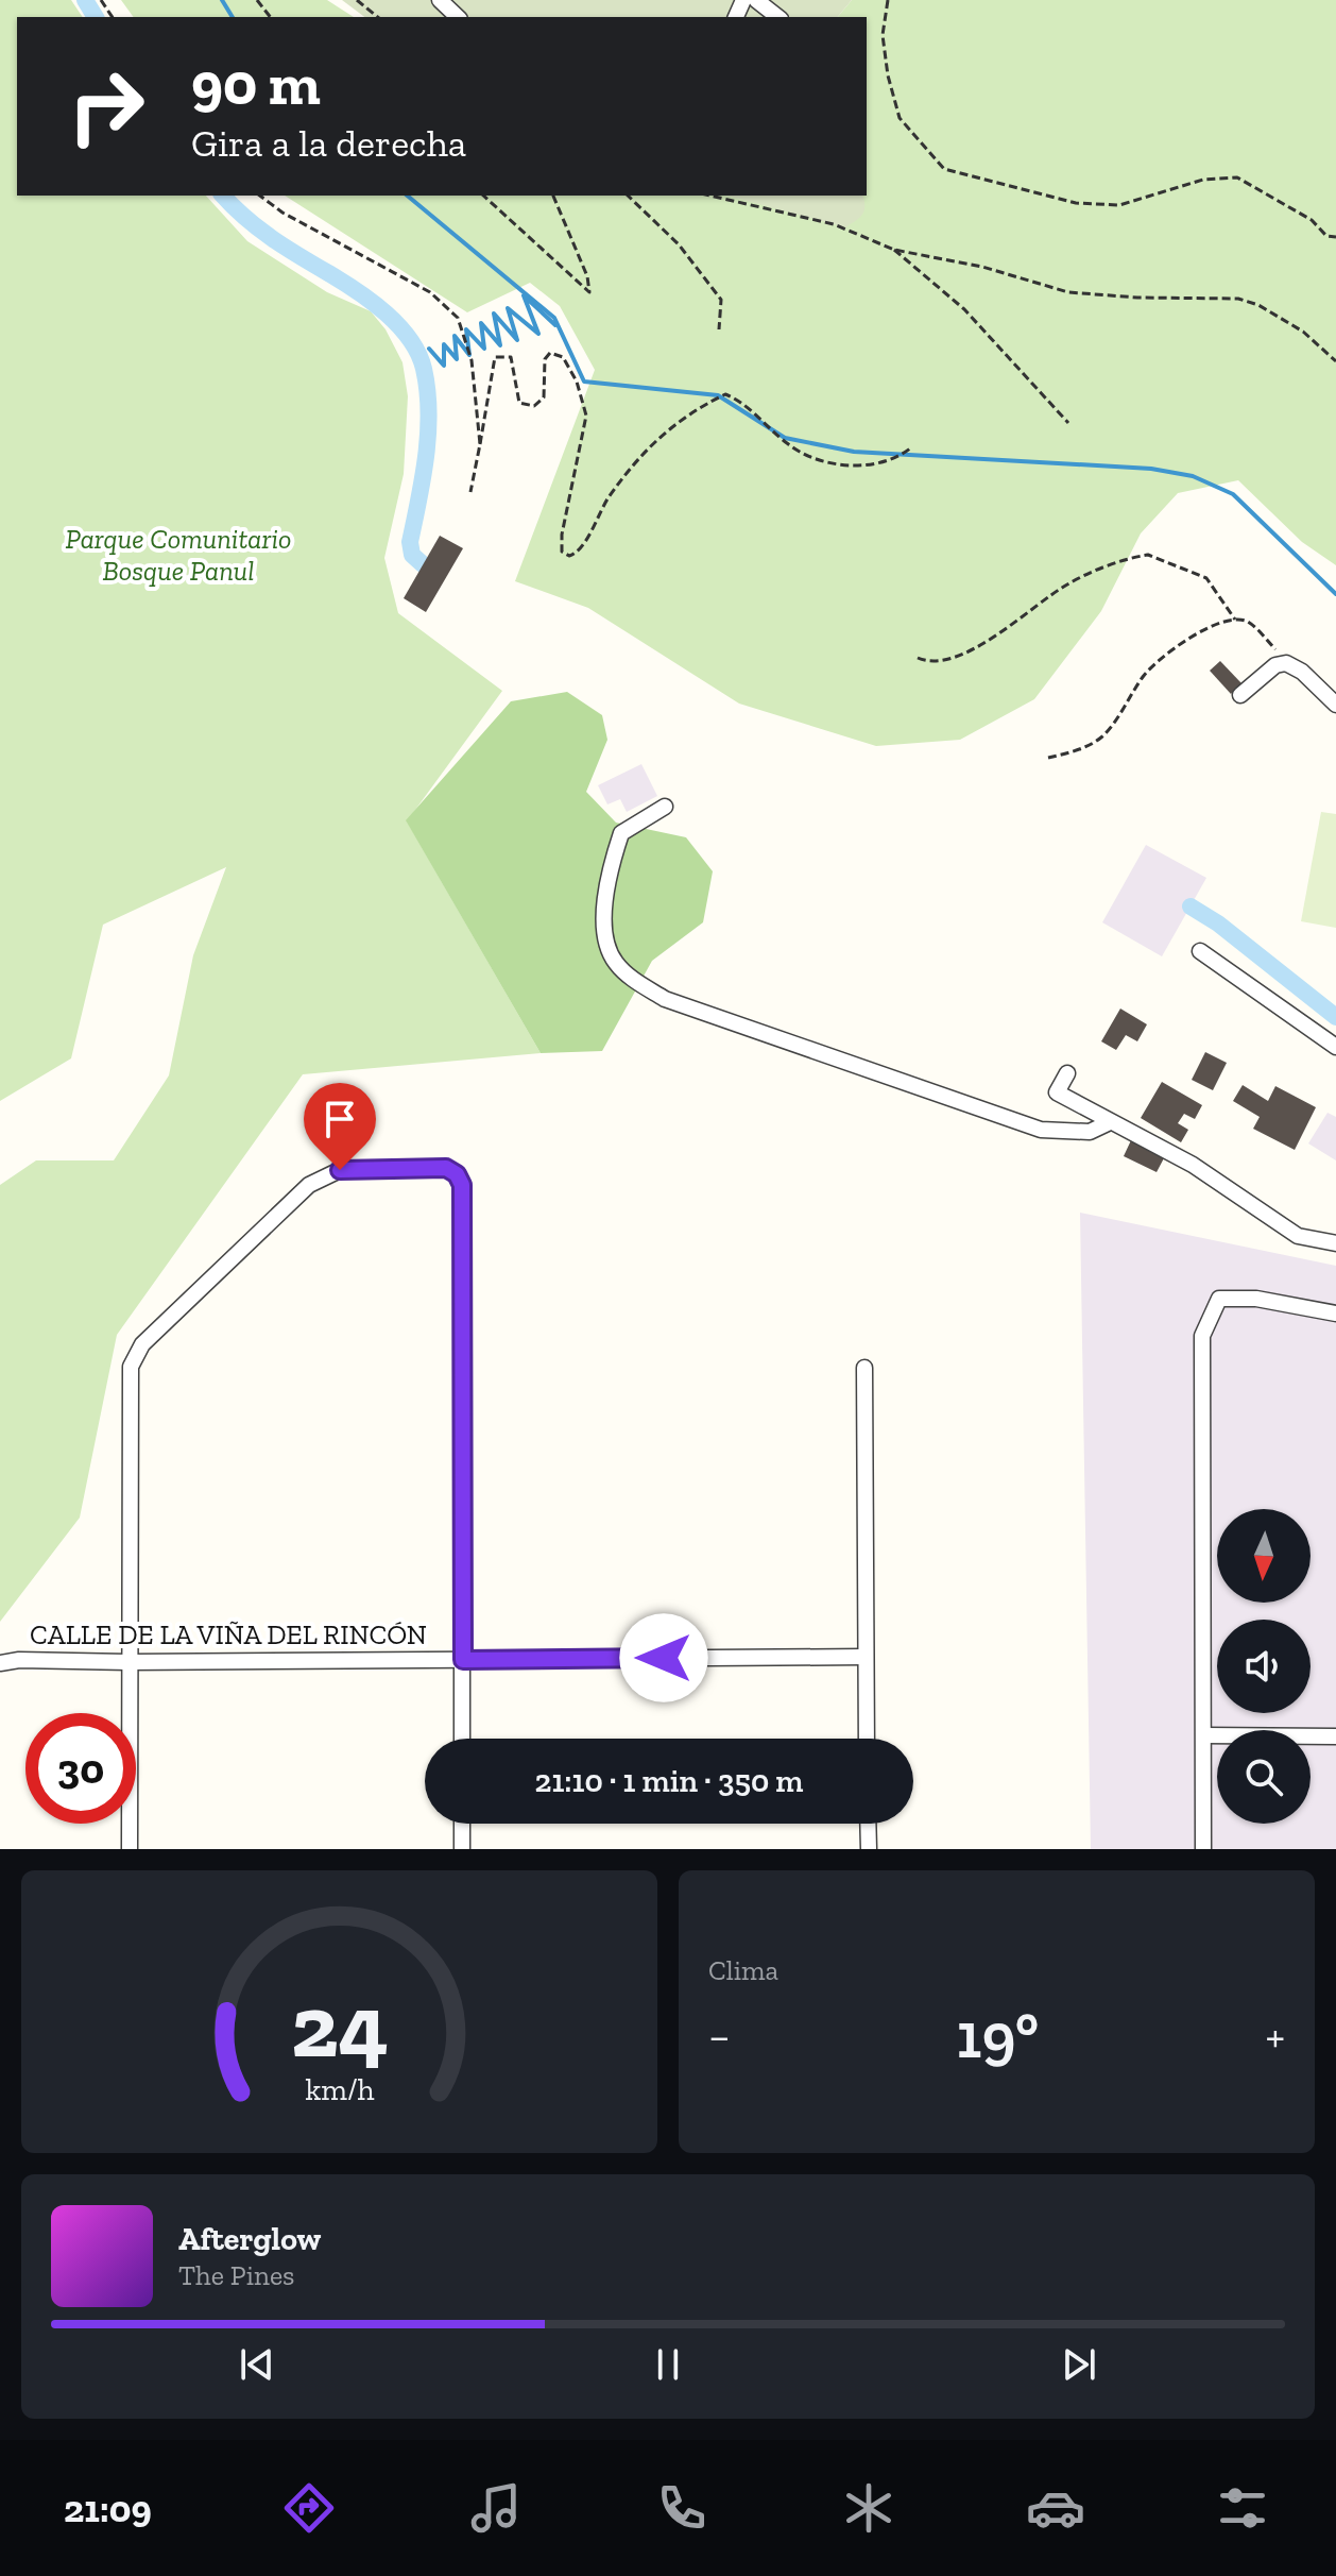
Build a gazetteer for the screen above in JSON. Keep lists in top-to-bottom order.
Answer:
{
  "streets": {
    "street": ["CALLE DE LA VIÑA DEL RINCÓN"]
  },
  "parks": ["Parque Comunitario Bosque Panul"],
  "north": "bottom",
  "page": {
    "turn": ["90 m", "Gira a la derecha"],
    "limit": "30",
    "trip": "21:10 · 1 min · 350 m",
    "tile": "Clima",
    "heat": ["−", "19°", "+"],
    "song": ["Afterglow", "The Pines"],
    "tabs": "21:09",
    "gauge": ["24", "km/h"]
  }
}
